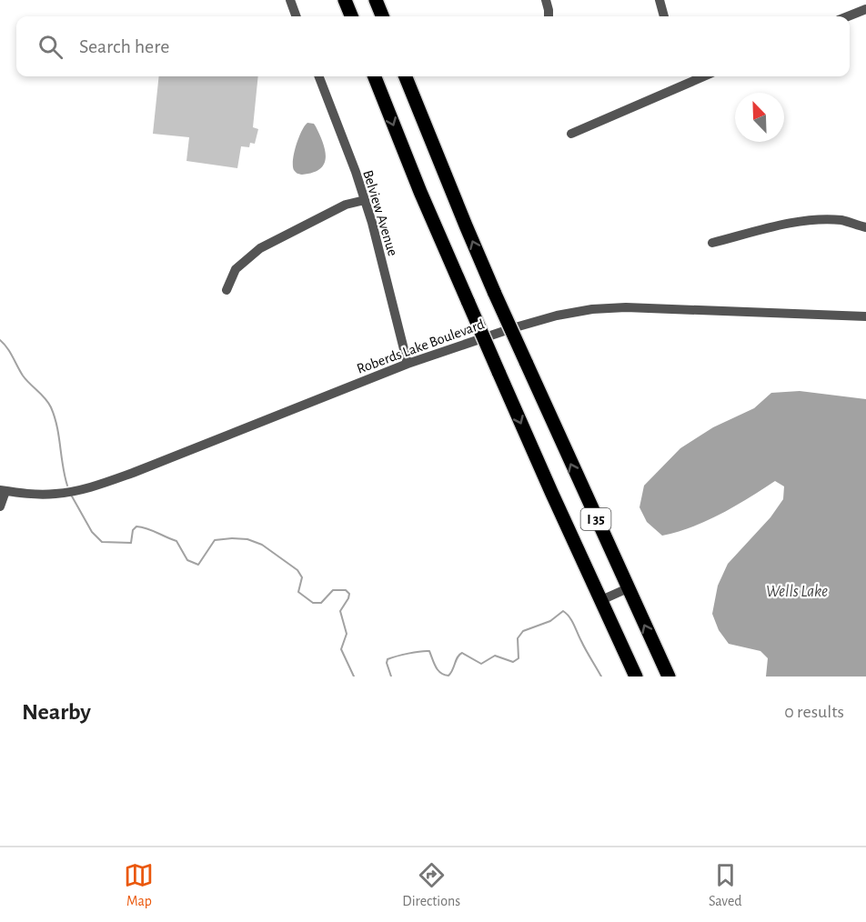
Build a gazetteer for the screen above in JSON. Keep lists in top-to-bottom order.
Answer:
{
  "streets": {
    "highway": ["I 35"],
    "street": ["Belview Avenue", "Roberds Lake Boulevard"]
  },
  "crossings": [
    ["Belview Avenue", "Roberds Lake Boulevard"]
  ],
  "water": ["Wells Lake"],
  "north": "top left",
  "page": {
    "search": "Search here",
    "heading": ["Nearby", "0 results"],
    "nav": ["Map", "Directions", "Saved"]
  }
}
